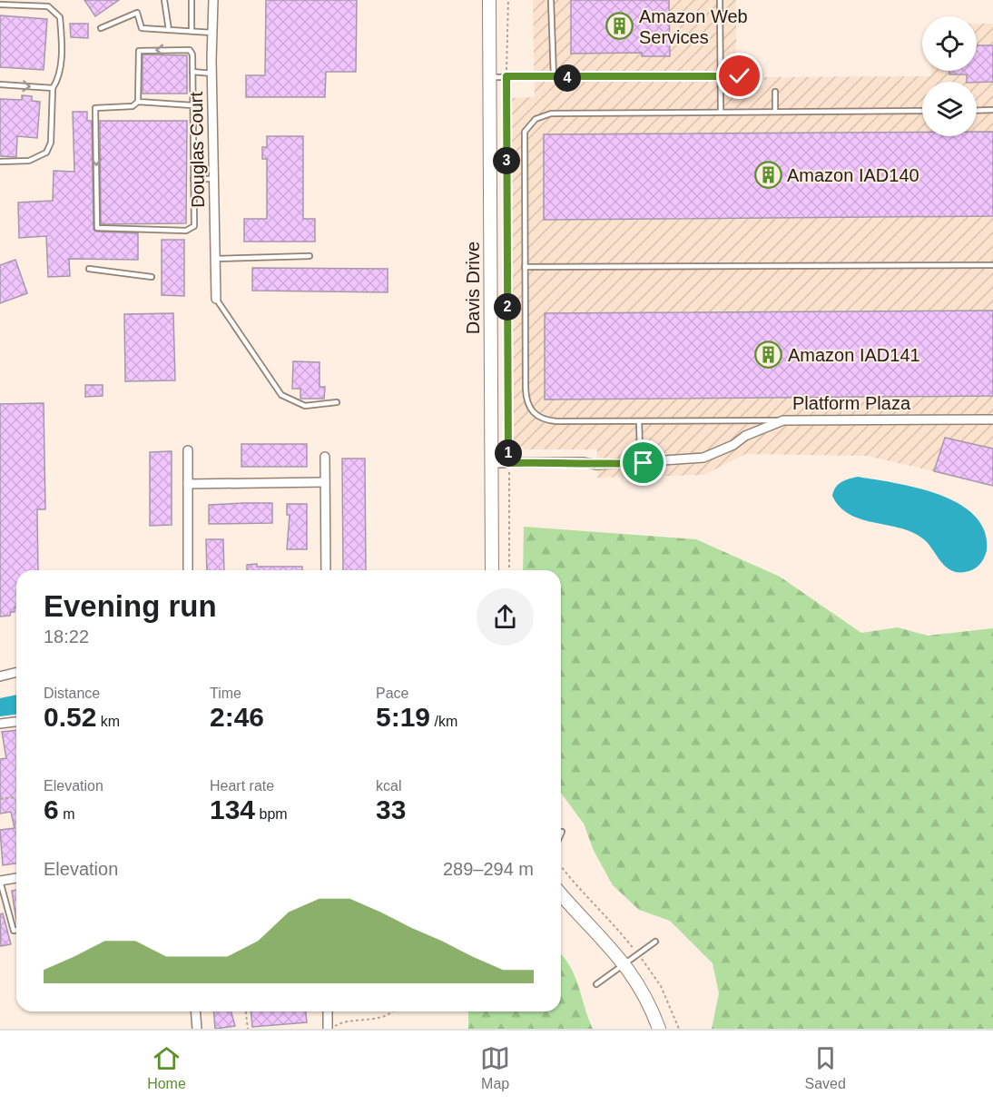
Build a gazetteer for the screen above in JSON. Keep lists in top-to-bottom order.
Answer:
{
  "streets": {
    "street": ["Douglas Court", "Davis Drive", "Platform Plaza"]
  },
  "crossings": [
    ["Davis Drive", "Platform Plaza"]
  ],
  "places": {
    "building": ["Amazon Web Services", "Amazon IAD140", "Amazon IAD141"]
  },
  "page": {
    "pins": [
      "4",
      "3",
      "2",
      "1"
    ],
    "heading": ["Evening run", "18:22"],
    "stats": [
      ["Distance", "0.52 km"],
      ["Time", "2:46"],
      ["Pace", "5:19 /km"],
      ["Elevation", "6 m"],
      ["Heart rate", "134 bpm"],
      ["kcal", "33"]
    ],
    "chart": ["Elevation", "289–294 m"],
    "tabs": ["Home", "Map", "Saved"]
  }
}
